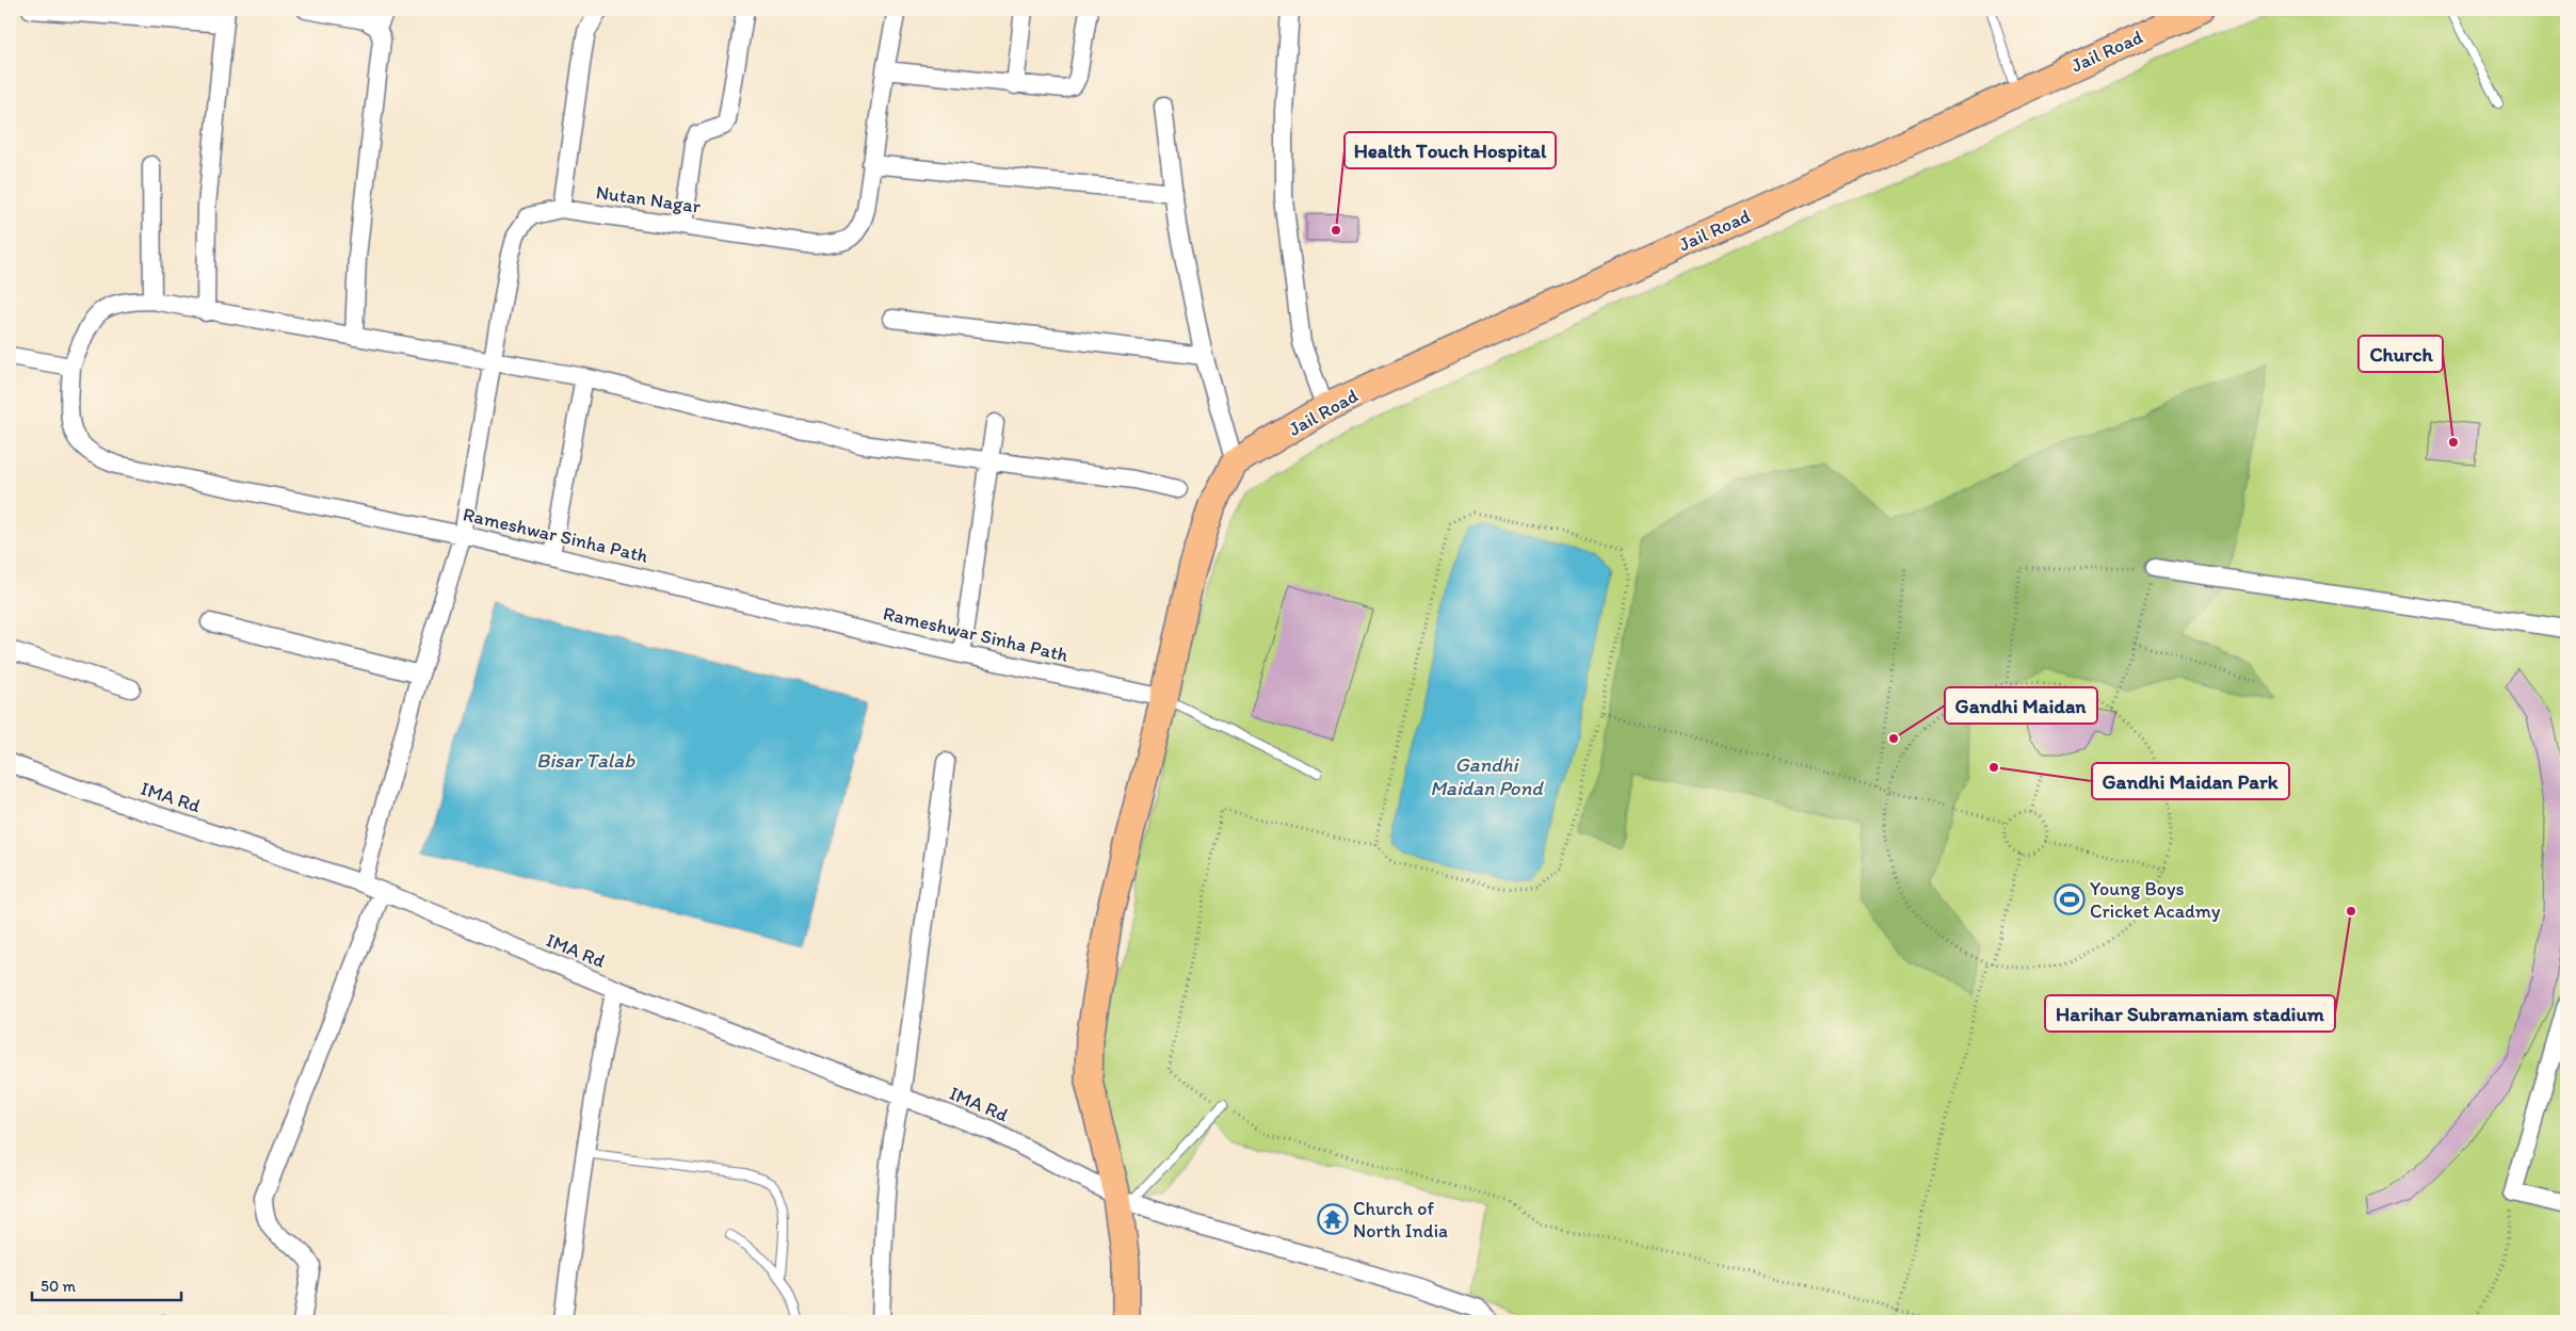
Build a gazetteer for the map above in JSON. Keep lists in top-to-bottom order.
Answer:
{
  "streets": {
    "main road": ["Jail Road"],
    "street": ["Nutan Nagar", "Rameshwar Sinha Path", "IMA Rd"]
  },
  "crossings": [
    ["Nutan Nagar", "Rameshwar Sinha Path"],
    ["Nutan Nagar", "IMA Rd"]
  ],
  "water": ["Bisar Talab", "Gandhi Maidan Pond"],
  "places": {
    "other": [
      "Health Touch Hospital",
      "Church",
      "Gandhi Maidan",
      "Gandhi Maidan Park",
      "Harihar Subramaniam stadium"
    ],
    "sports": ["Young Boys Cricket Acadmy"],
    "temple": ["Church of North India"]
  },
  "scale_bar": "50 m"
}
